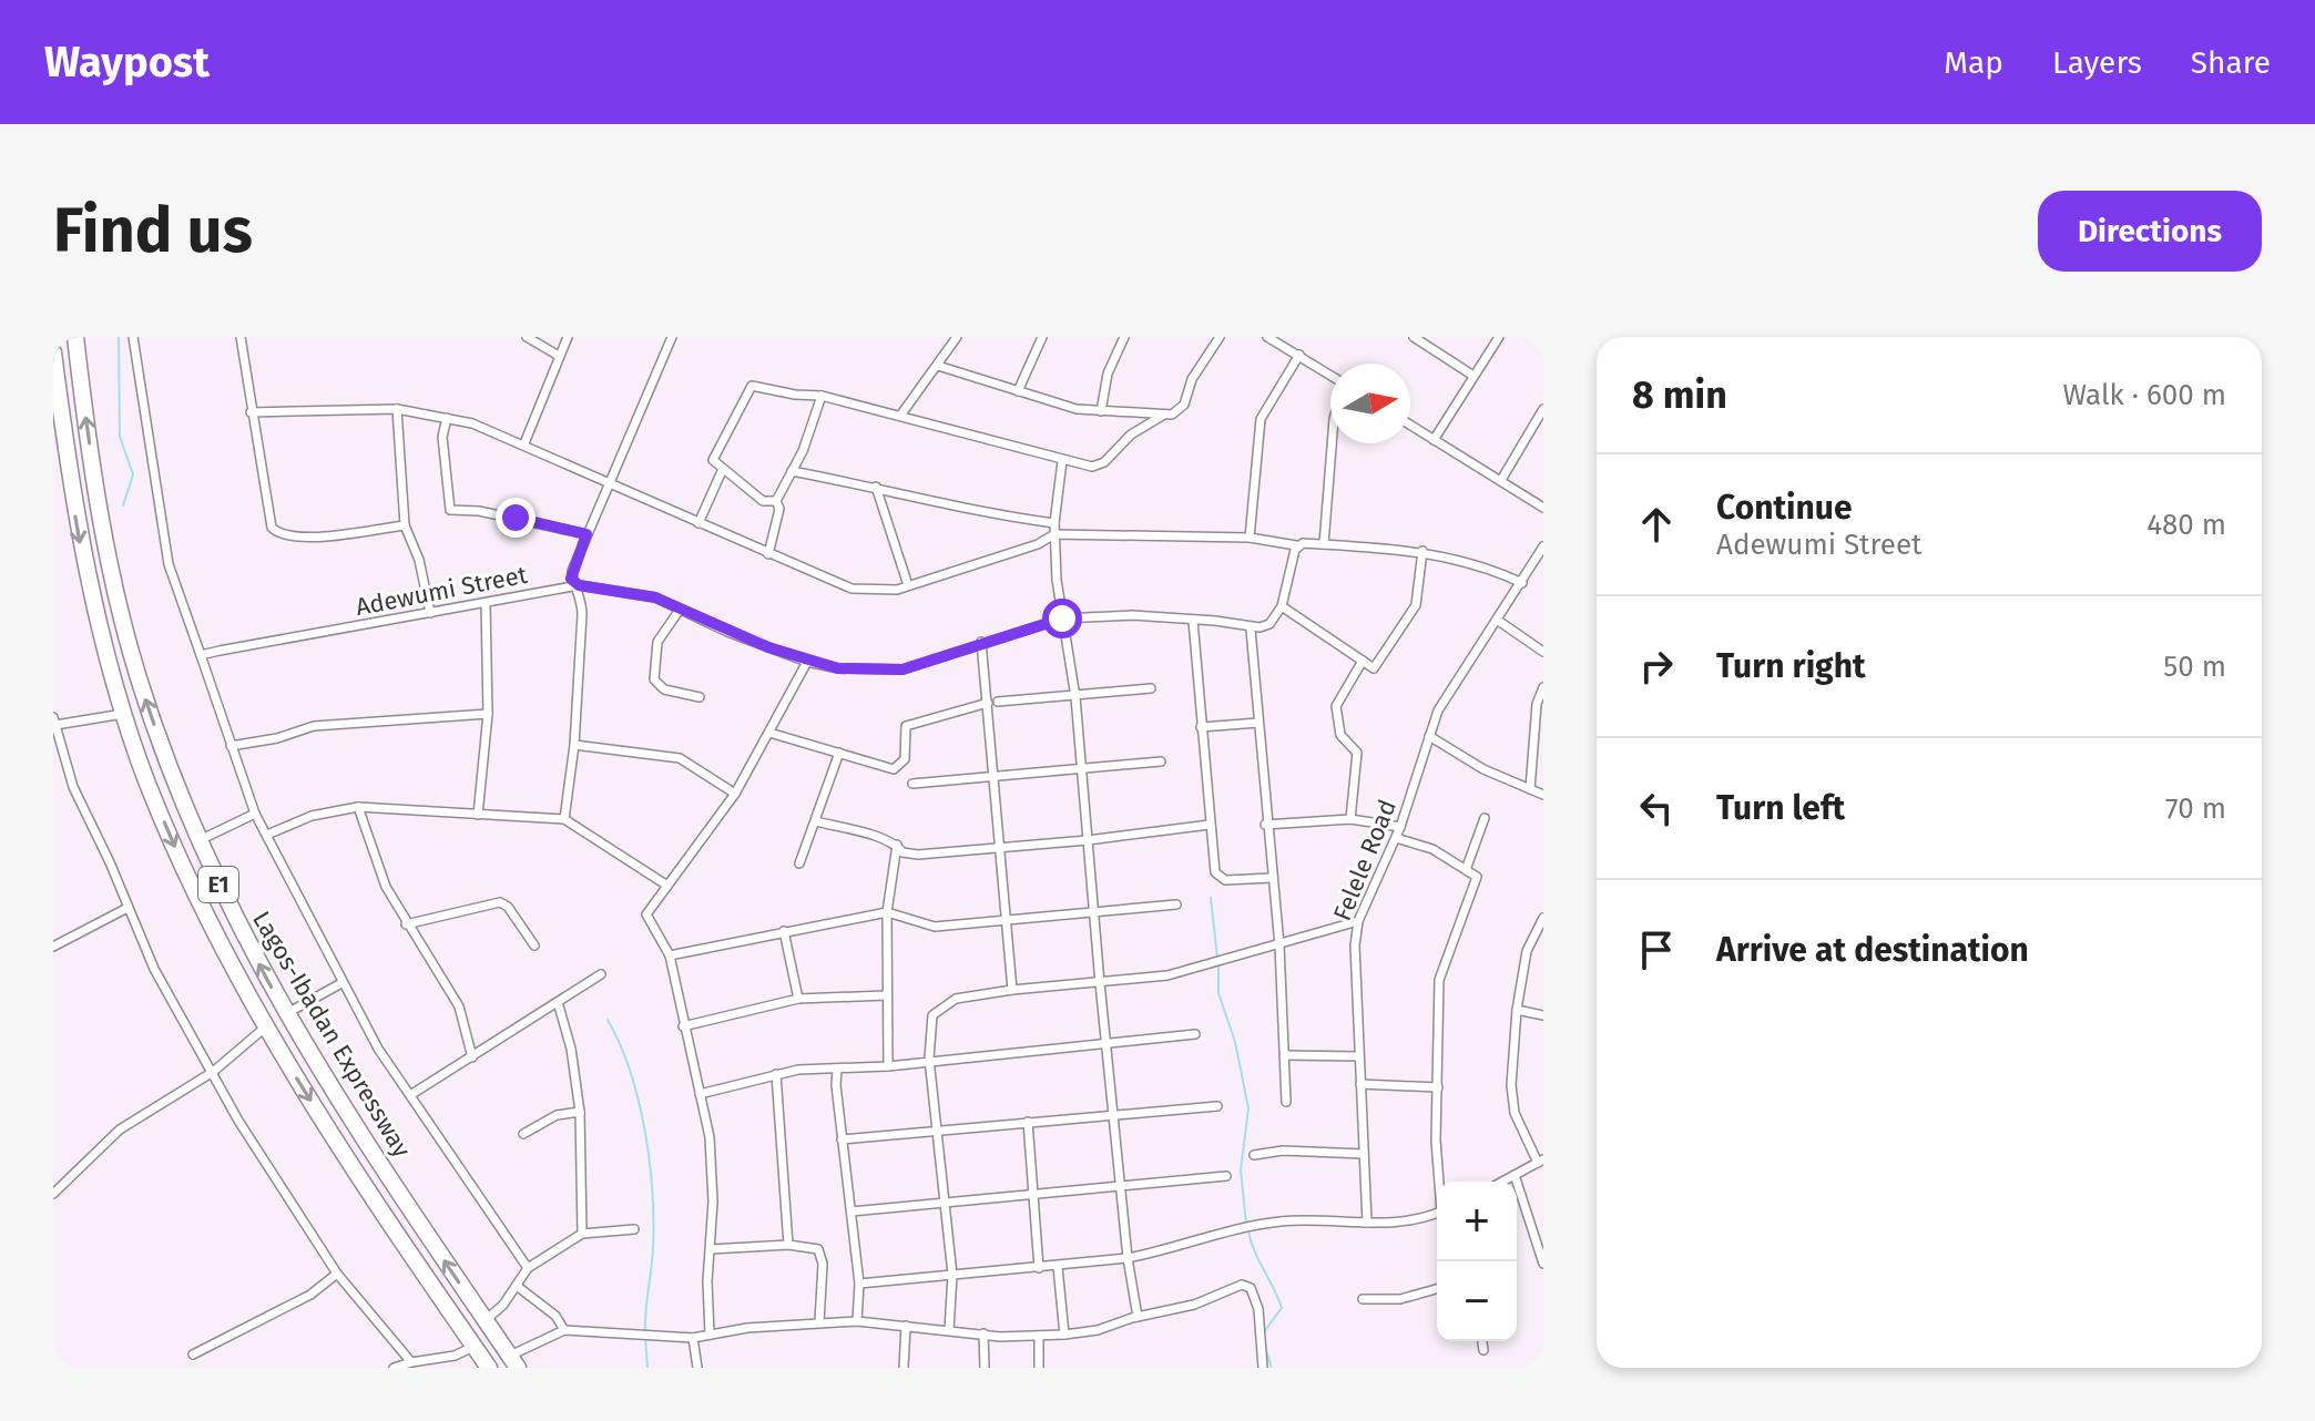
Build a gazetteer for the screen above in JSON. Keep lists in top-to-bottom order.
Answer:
{
  "streets": {
    "highway": ["E1", "Lagos-Ibadan Expressway"],
    "street": ["Adewumi Street", "Felele Road"]
  },
  "north": "right",
  "page": {
    "header": "Waypost",
    "nav": ["Map", "Layers", "Share"],
    "buttons": "Directions",
    "title": "Find us",
    "heading": ["8 min", "Walk · 600 m"],
    "list": [
      ["Continue", "Adewumi Street", "480 m"],
      ["Turn right", "50 m"],
      ["Turn left", "70 m"],
      "Arrive at destination"
    ],
    "map_buttons": ["+", "−"]
  }
}
